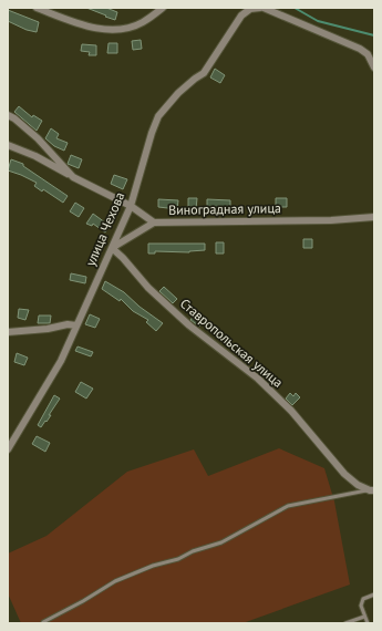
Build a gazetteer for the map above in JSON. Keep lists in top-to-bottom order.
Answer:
{
  "streets": {
    "street": ["Виноградная улица", "улица Чехова", "Ставропольская улица"]
  },
  "crossings": [
    ["Виноградная улица", "улица Чехова"],
    ["улица Чехова", "Ставропольская улица"]
  ]
}
